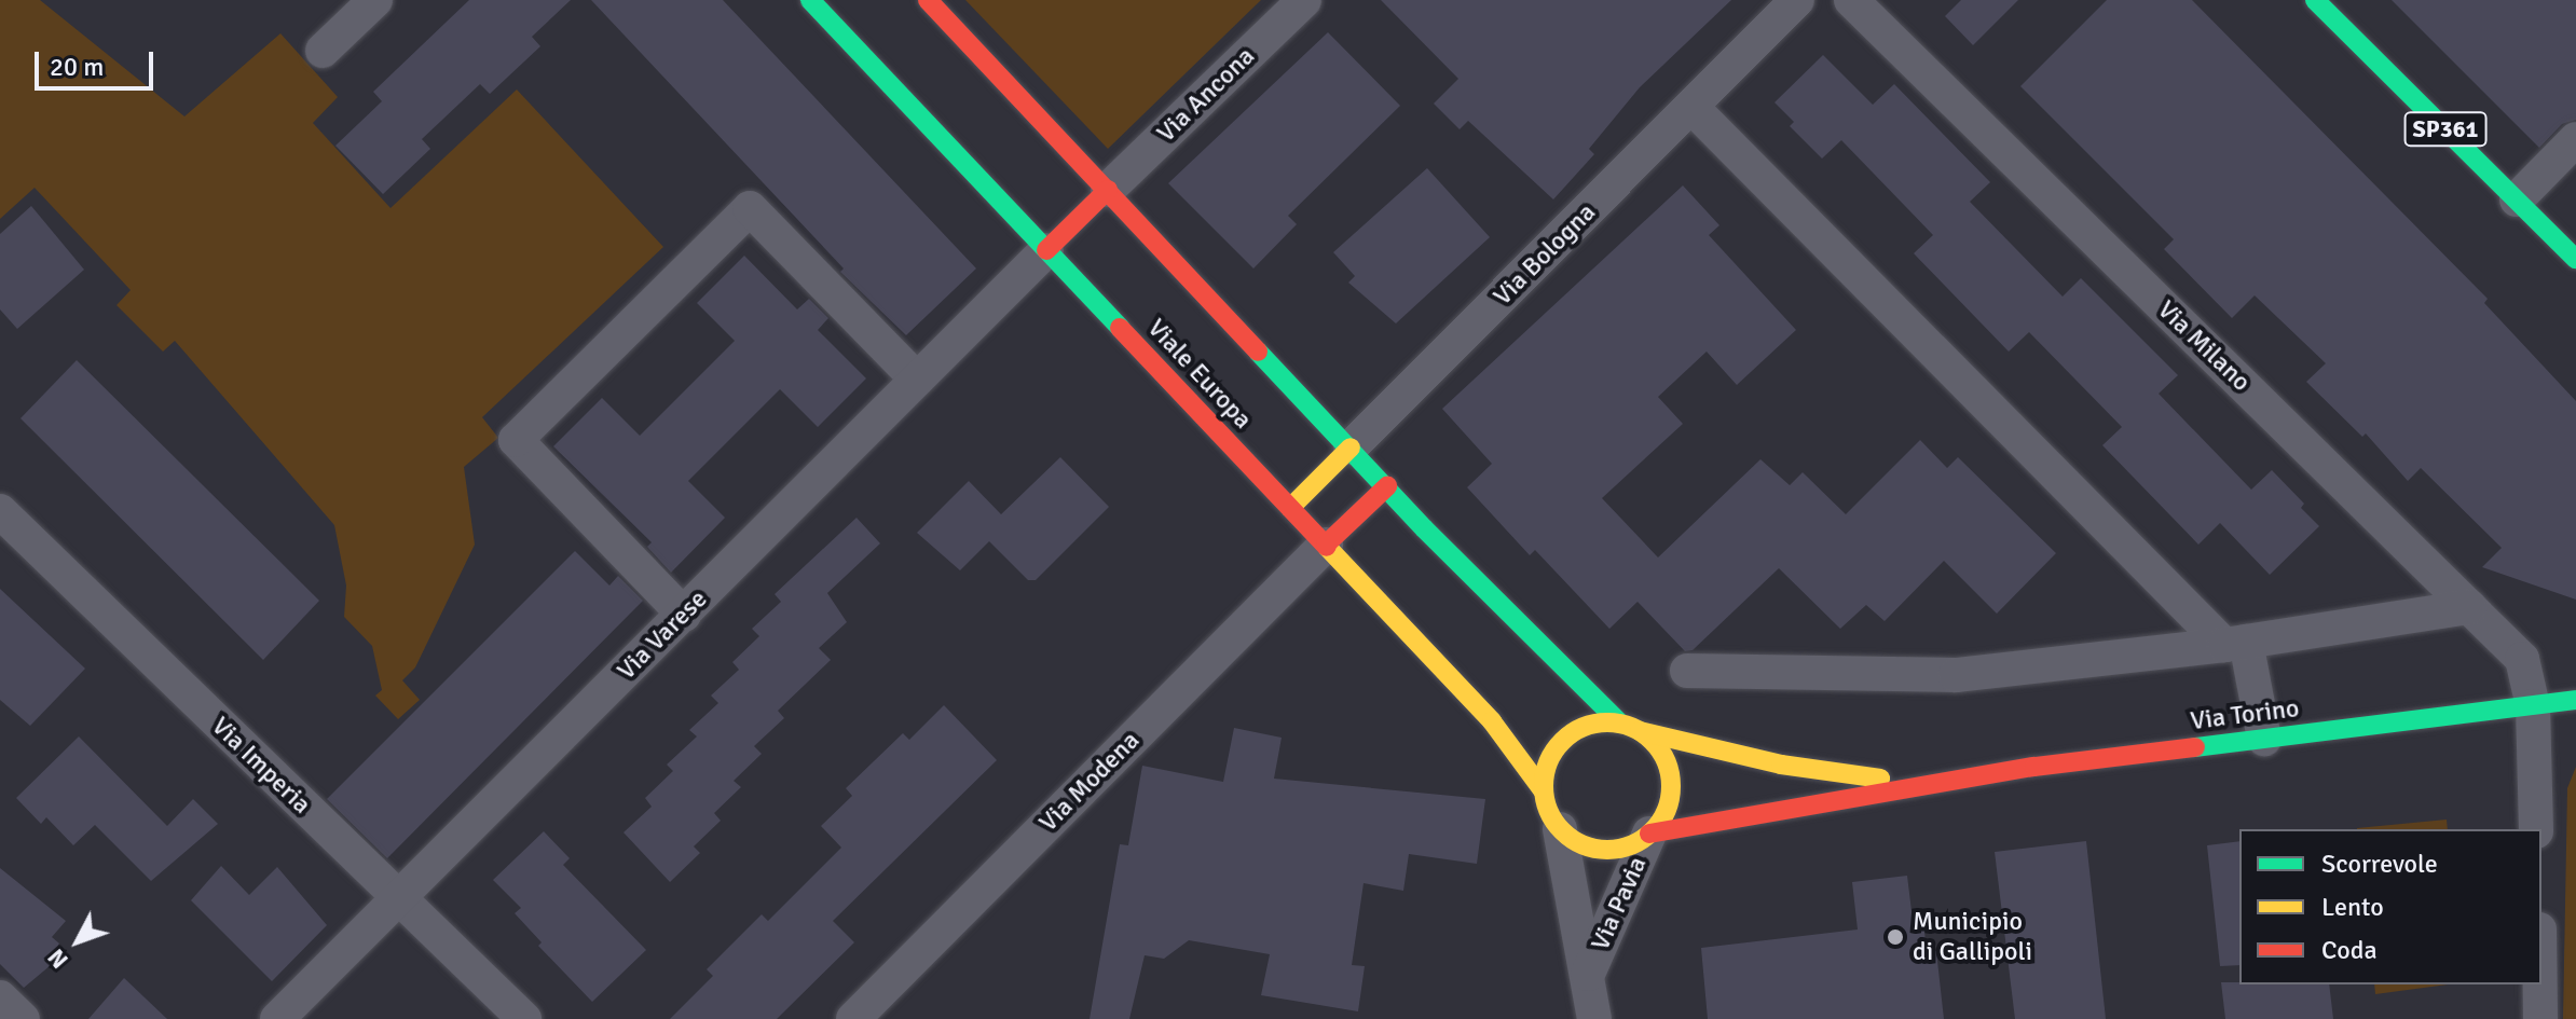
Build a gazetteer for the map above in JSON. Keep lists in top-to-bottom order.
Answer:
{
  "streets": {
    "street": [
      "Via Ancona",
      "SP361",
      "Via Bologna",
      "Via Milano",
      "Viale Europa",
      "Via Varese",
      "Via Torino",
      "Via Imperia",
      "Via Modena",
      "Via Pavia"
    ]
  },
  "crossings": [
    ["Via Bologna", "Viale Europa"],
    ["Via Milano", "Via Torino"],
    ["Viale Europa", "Via Varese"],
    ["Viale Europa", "Via Torino"],
    ["Viale Europa", "Via Modena"],
    ["Viale Europa", "Via Pavia"],
    ["Via Varese", "Via Imperia"],
    ["Via Torino", "Via Pavia"]
  ],
  "places": ["Municipio di Gallipoli"],
  "legend": ["Scorrevole", "Lento", "Coda"],
  "scale_bar": "20 m",
  "north": "bottom left"
}
